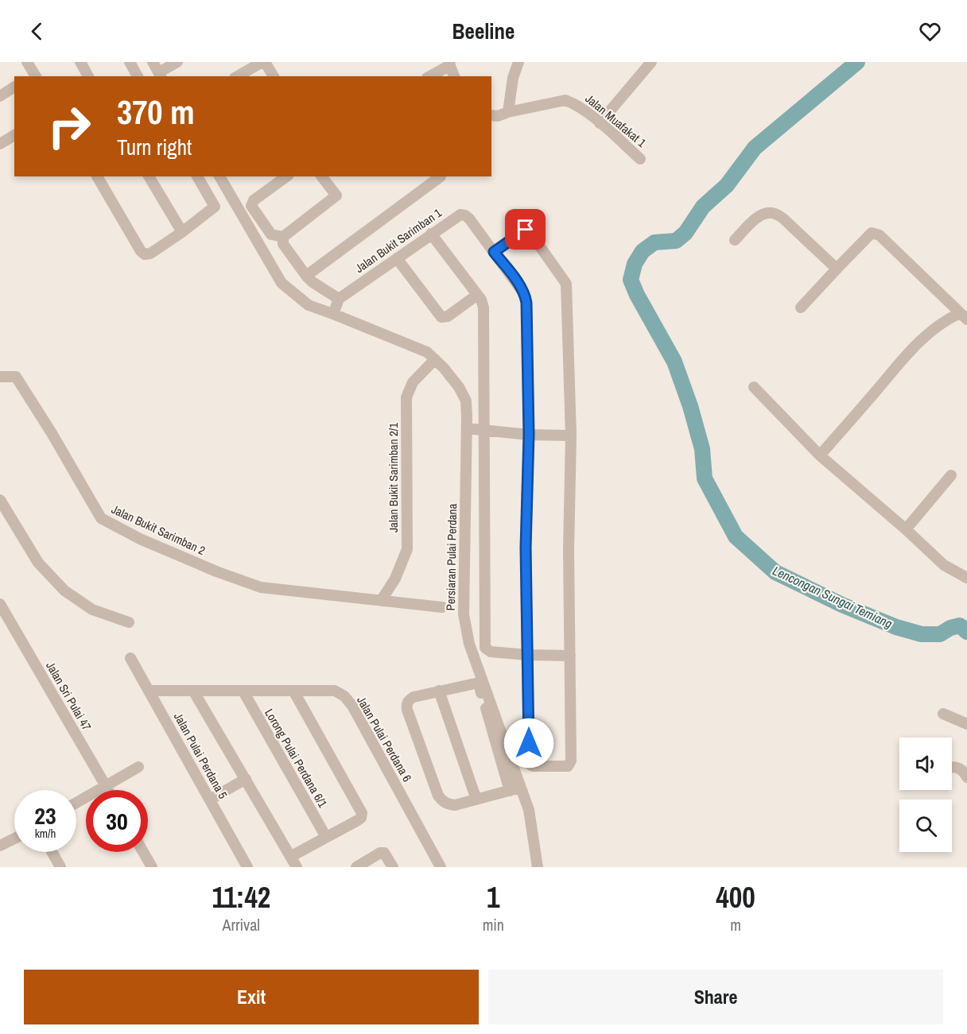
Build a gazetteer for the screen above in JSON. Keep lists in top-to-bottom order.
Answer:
{
  "streets": {
    "street": [
      "Jalan Muafakat 1",
      "Jalan Bukit Sarimban 1",
      "Jalan Bukit Sarimban 2/1",
      "Jalan Bukit Sarimban 2",
      "Persiaran Pulai Perdana",
      "Jalan Sri Pulai 47",
      "Jalan Pulai Perdana 6",
      "Jalan Pulai Perdana 5",
      "Lorong Pulai Perdana 6/1"
    ]
  },
  "crossings": [
    ["Jalan Bukit Sarimban 2/1", "Jalan Bukit Sarimban 2"],
    ["Jalan Bukit Sarimban 2/1", "Persiaran Pulai Perdana"],
    ["Jalan Pulai Perdana 6", "Jalan Pulai Perdana 5"],
    ["Jalan Pulai Perdana 6", "Lorong Pulai Perdana 6/1"]
  ],
  "water": ["Lencongan Sungai Temiang"],
  "page": {
    "header": "Beeline",
    "turn": ["370 m", "Turn right"],
    "speed": "23 km/h",
    "limit": "30",
    "eta": [
      "11:42",
      "Arrival",
      "1",
      "min",
      "400",
      "m"
    ],
    "buttons": ["Exit", "Share"]
  }
}
